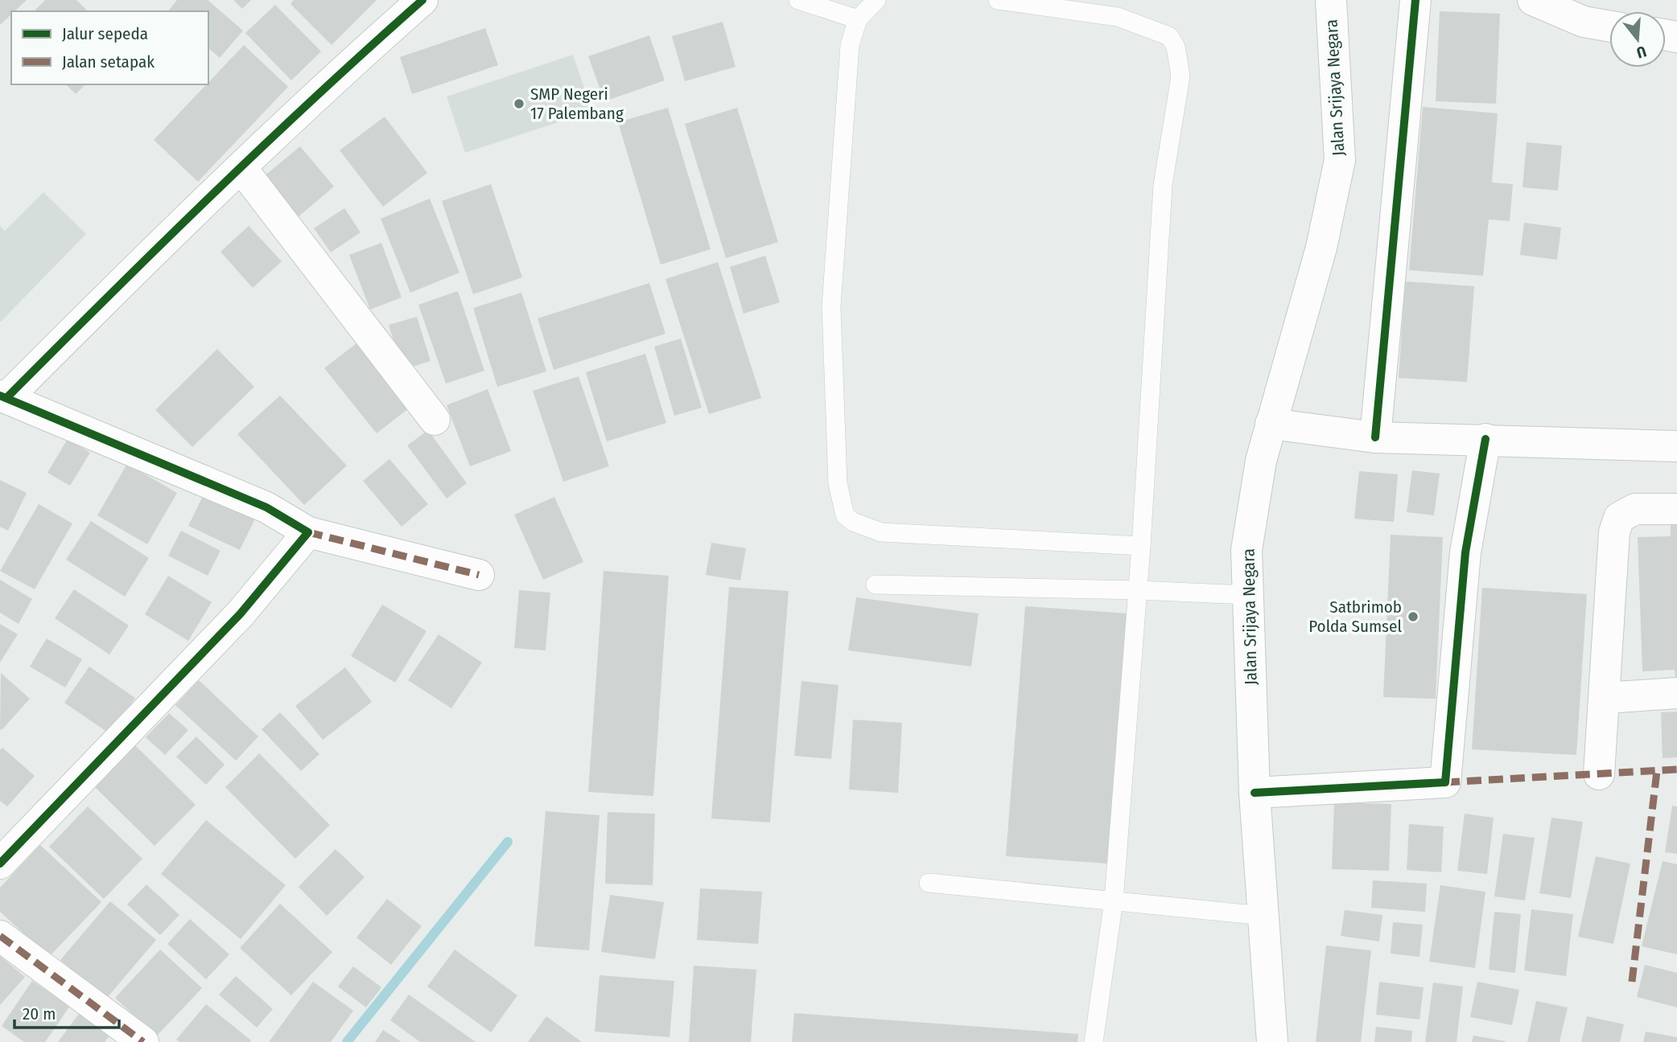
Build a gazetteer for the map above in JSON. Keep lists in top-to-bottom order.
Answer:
{
  "streets": {
    "street": ["Jalan Srijaya Negara"]
  },
  "places": ["SMP Negeri 17 Palembang", "Satbrimob Polda Sumsel"],
  "legend": ["Jalur sepeda", "Jalan setapak"],
  "scale_bar": "20 m",
  "north": "bottom"
}
